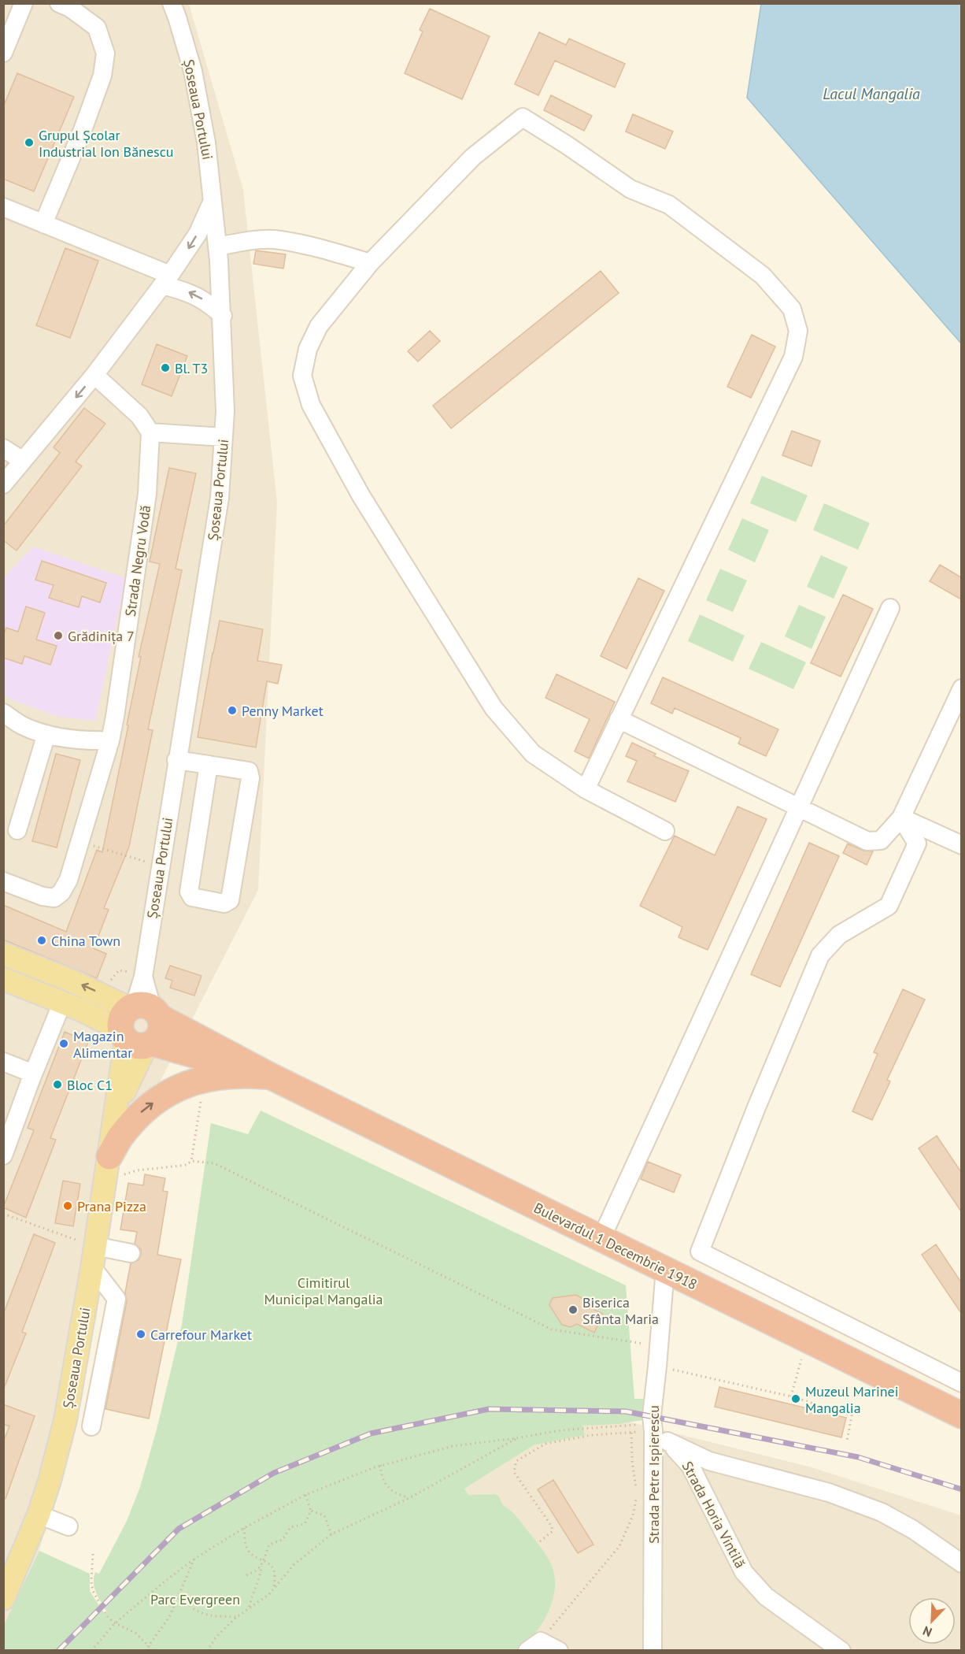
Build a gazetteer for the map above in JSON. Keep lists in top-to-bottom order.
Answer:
{
  "streets": {
    "highway": ["Bulevardul 1 Decembrie 1918"],
    "main road": ["Șoseaua Portului"],
    "street": ["Strada Negru Vodă", "Strada Petre Ispierescu", "Strada Horia Vintilă"]
  },
  "crossings": [
    ["Șoseaua Portului", "Bulevardul 1 Decembrie 1918"],
    ["Bulevardul 1 Decembrie 1918", "Strada Petre Ispierescu"],
    ["Strada Petre Ispierescu", "Strada Horia Vintilă"]
  ],
  "water": ["Lacul Mangalia"],
  "parks": ["Cimitirul Municipal Mangalia", "Parc Evergreen"],
  "places": [
    "Grupul Școlar Industrial Ion Bănescu",
    "Bl. T3",
    "Grădinița 7",
    "Penny Market",
    "China Town",
    "Magazin Alimentar",
    "Bloc C1",
    "Prana Pizza",
    "Biserica Sfânta Maria",
    "Carrefour Market",
    "Muzeul Marinei Mangalia"
  ],
  "north": "bottom left"
}
